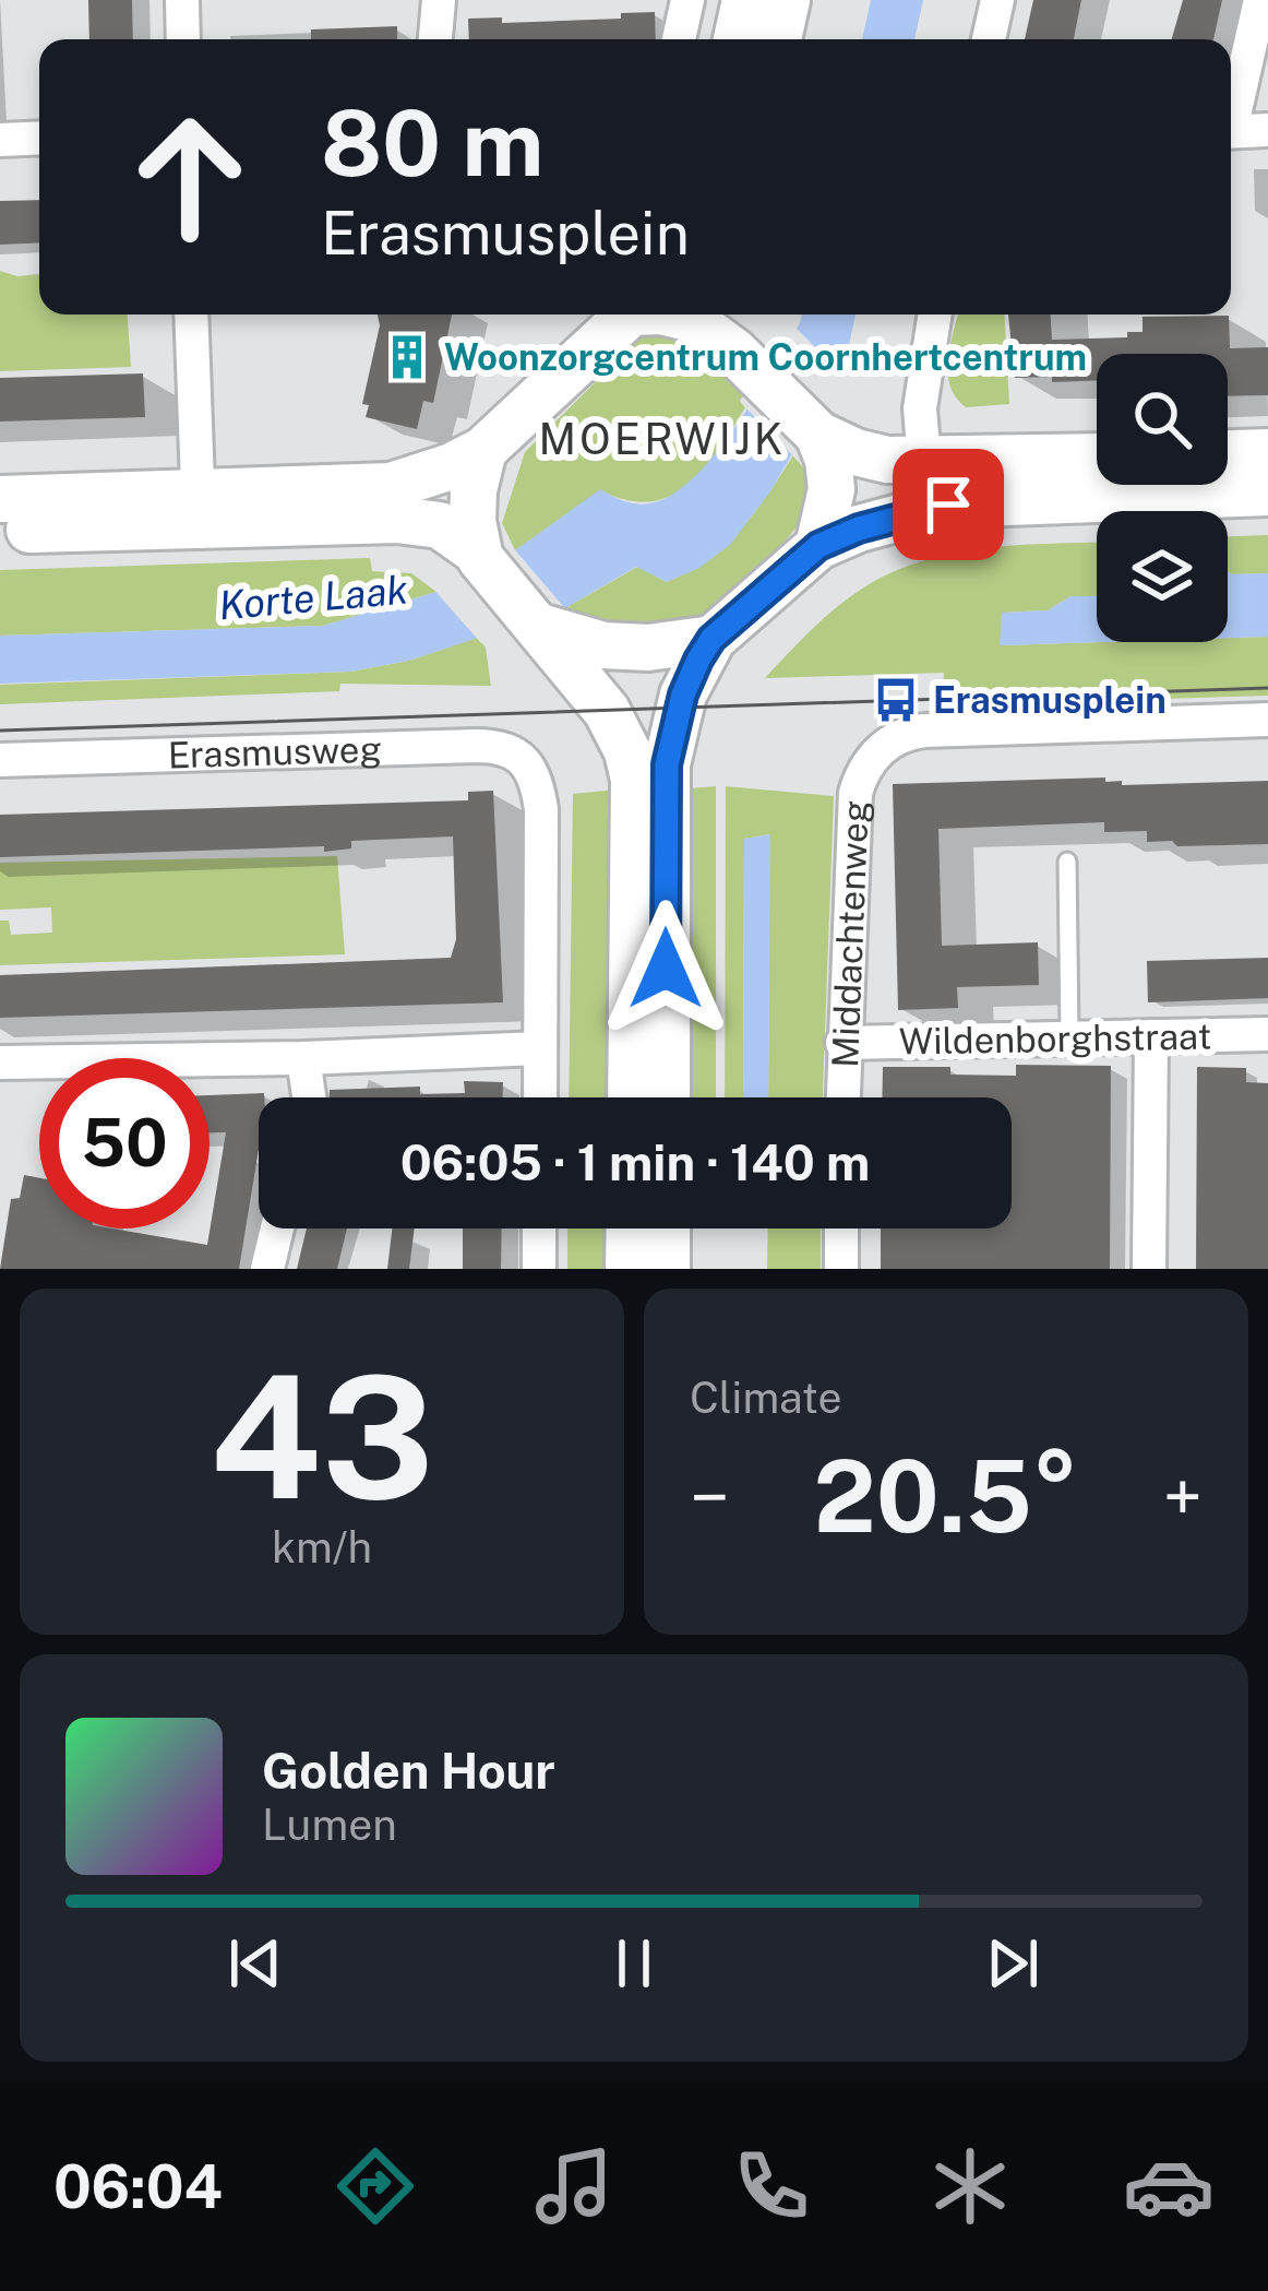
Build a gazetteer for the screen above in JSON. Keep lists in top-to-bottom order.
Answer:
{
  "streets": {
    "street": ["Erasmusweg", "Middachtenweg", "Wildenborghstraat"]
  },
  "crossings": [
    ["Middachtenweg", "Wildenborghstraat"]
  ],
  "districts": ["MOERWIJK"],
  "water": ["Korte Laak"],
  "places": {
    "building": ["Woonzorgcentrum Coornhertcentrum"],
    "bus stop": ["Erasmusplein"]
  },
  "page": {
    "turn": ["80 m", "Erasmusplein"],
    "limit": "50",
    "trip": "06:05 · 1 min · 140 m",
    "tile": [
      ["43", "km/h"],
      "Climate"
    ],
    "heat": ["−", "20.5°", "+"],
    "song": ["Golden Hour", "Lumen"],
    "tabs": "06:04"
  }
}
